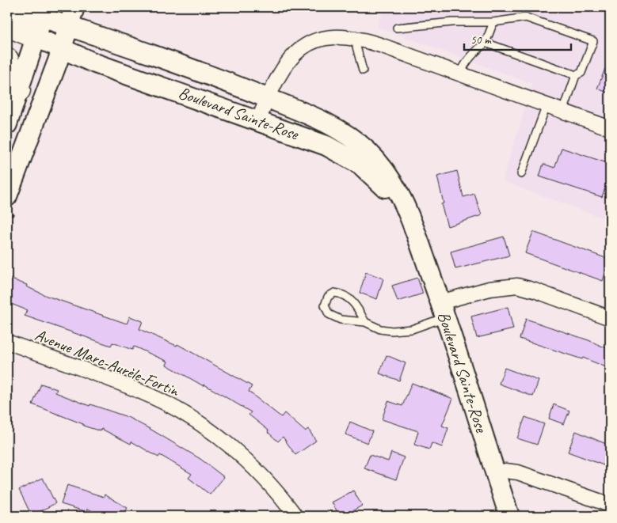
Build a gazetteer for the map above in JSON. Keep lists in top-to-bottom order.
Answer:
{
  "streets": {
    "street": ["Boulevard Sainte-Rose", "Avenue Marc-Aurèle-Fortin"]
  },
  "scale_bar": "50 m"
}
